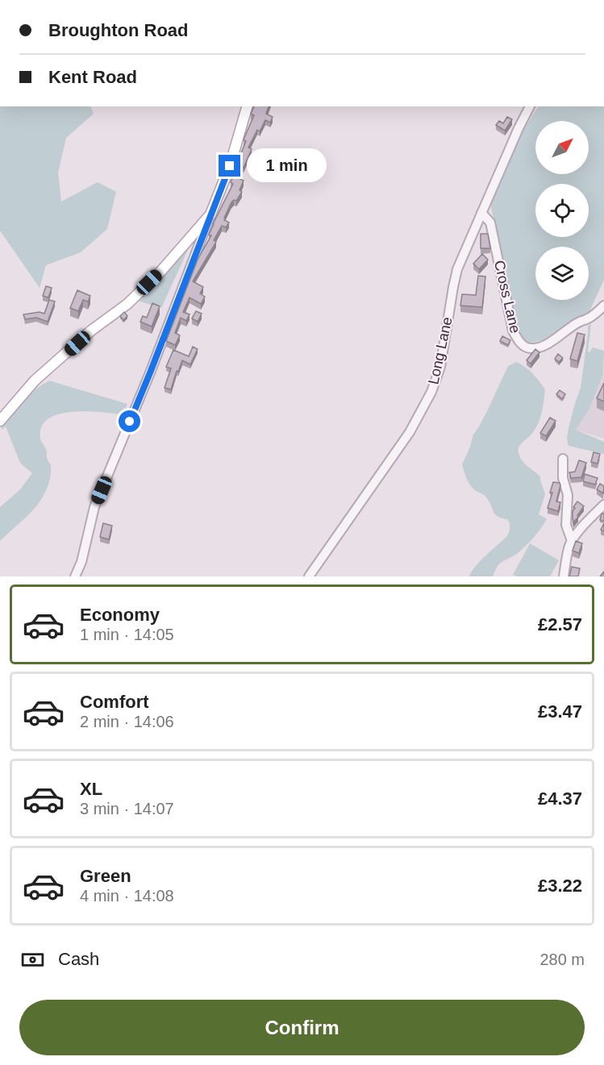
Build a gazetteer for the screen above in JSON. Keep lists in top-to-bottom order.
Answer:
{
  "streets": {
    "street": ["Cross Lane", "Long Lane"]
  },
  "crossings": [
    ["Cross Lane", "Long Lane"]
  ],
  "north": "top right",
  "page": {
    "banner": ["Broughton Road", "Kent Road"],
    "bubble": "1 min",
    "list": [
      {
        "name": "Economy",
        "note": "1 min · 14:05",
        "value": "£2.57"
      },
      {
        "name": "Comfort",
        "note": "2 min · 14:06",
        "value": "£3.47"
      },
      {
        "name": "XL",
        "note": "3 min · 14:07",
        "value": "£4.37"
      },
      {
        "name": "Green",
        "note": "4 min · 14:08",
        "value": "£3.22"
      }
    ],
    "pay": ["Cash", "280 m"],
    "buttons": "Confirm"
  }
}
